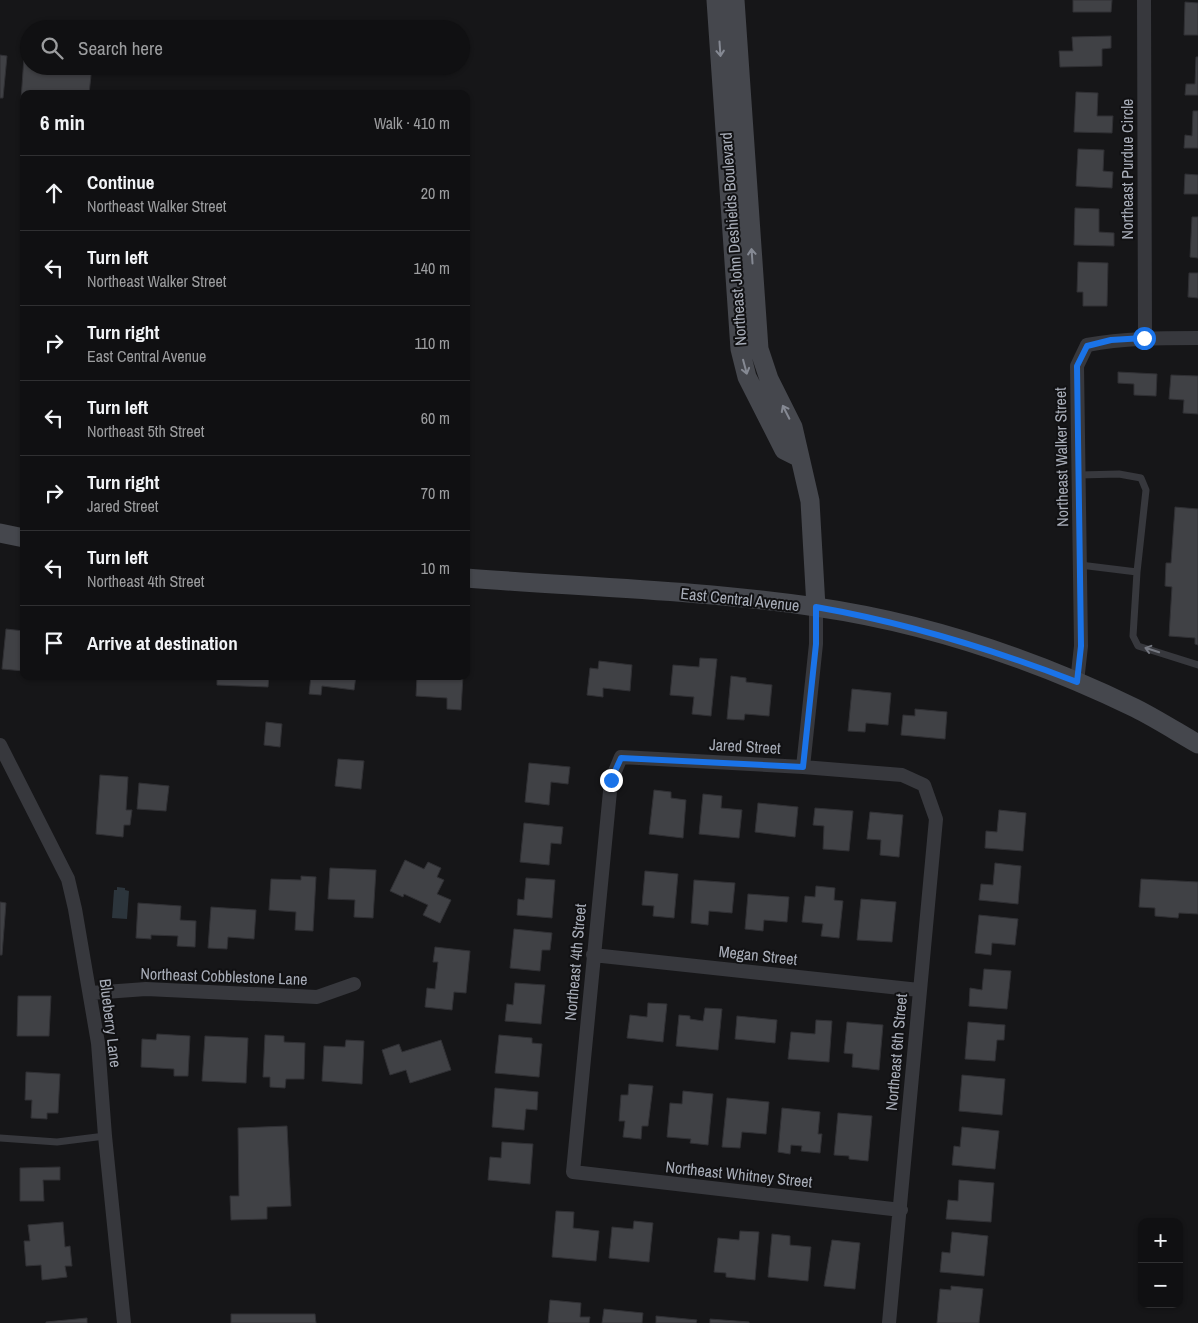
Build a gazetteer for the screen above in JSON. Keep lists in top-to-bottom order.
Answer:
{
  "streets": {
    "street": [
      "Northeast Purdue Circle",
      "Northeast John Deshields Boulevard",
      "Northeast Walker Street",
      "East Central Avenue",
      "Jared Street",
      "Megan Street",
      "Northeast 4th Street",
      "Northeast Cobblestone Lane",
      "Blueberry Lane",
      "Northeast 6th Street",
      "Northeast Whitney Street"
    ]
  },
  "crossings": [
    ["Northeast Purdue Circle", "Northeast Walker Street"],
    ["Northeast John Deshields Boulevard", "East Central Avenue"],
    ["Northeast Walker Street", "East Central Avenue"],
    ["Jared Street", "Northeast 4th Street"],
    ["Jared Street", "Northeast 6th Street"],
    ["Megan Street", "Northeast 4th Street"],
    ["Megan Street", "Northeast 6th Street"],
    ["Northeast 4th Street", "Northeast Whitney Street"],
    ["Northeast Cobblestone Lane", "Blueberry Lane"],
    ["Northeast 6th Street", "Northeast Whitney Street"]
  ],
  "page": {
    "search": "Search here",
    "heading": ["6 min", "Walk · 410 m"],
    "list": [
      ["Continue", "Northeast Walker Street", "20 m"],
      ["Turn left", "Northeast Walker Street", "140 m"],
      ["Turn right", "East Central Avenue", "110 m"],
      ["Turn left", "Northeast 5th Street", "60 m"],
      ["Turn right", "Jared Street", "70 m"],
      ["Turn left", "Northeast 4th Street", "10 m"],
      "Arrive at destination"
    ],
    "map_buttons": ["+", "−"]
  }
}
